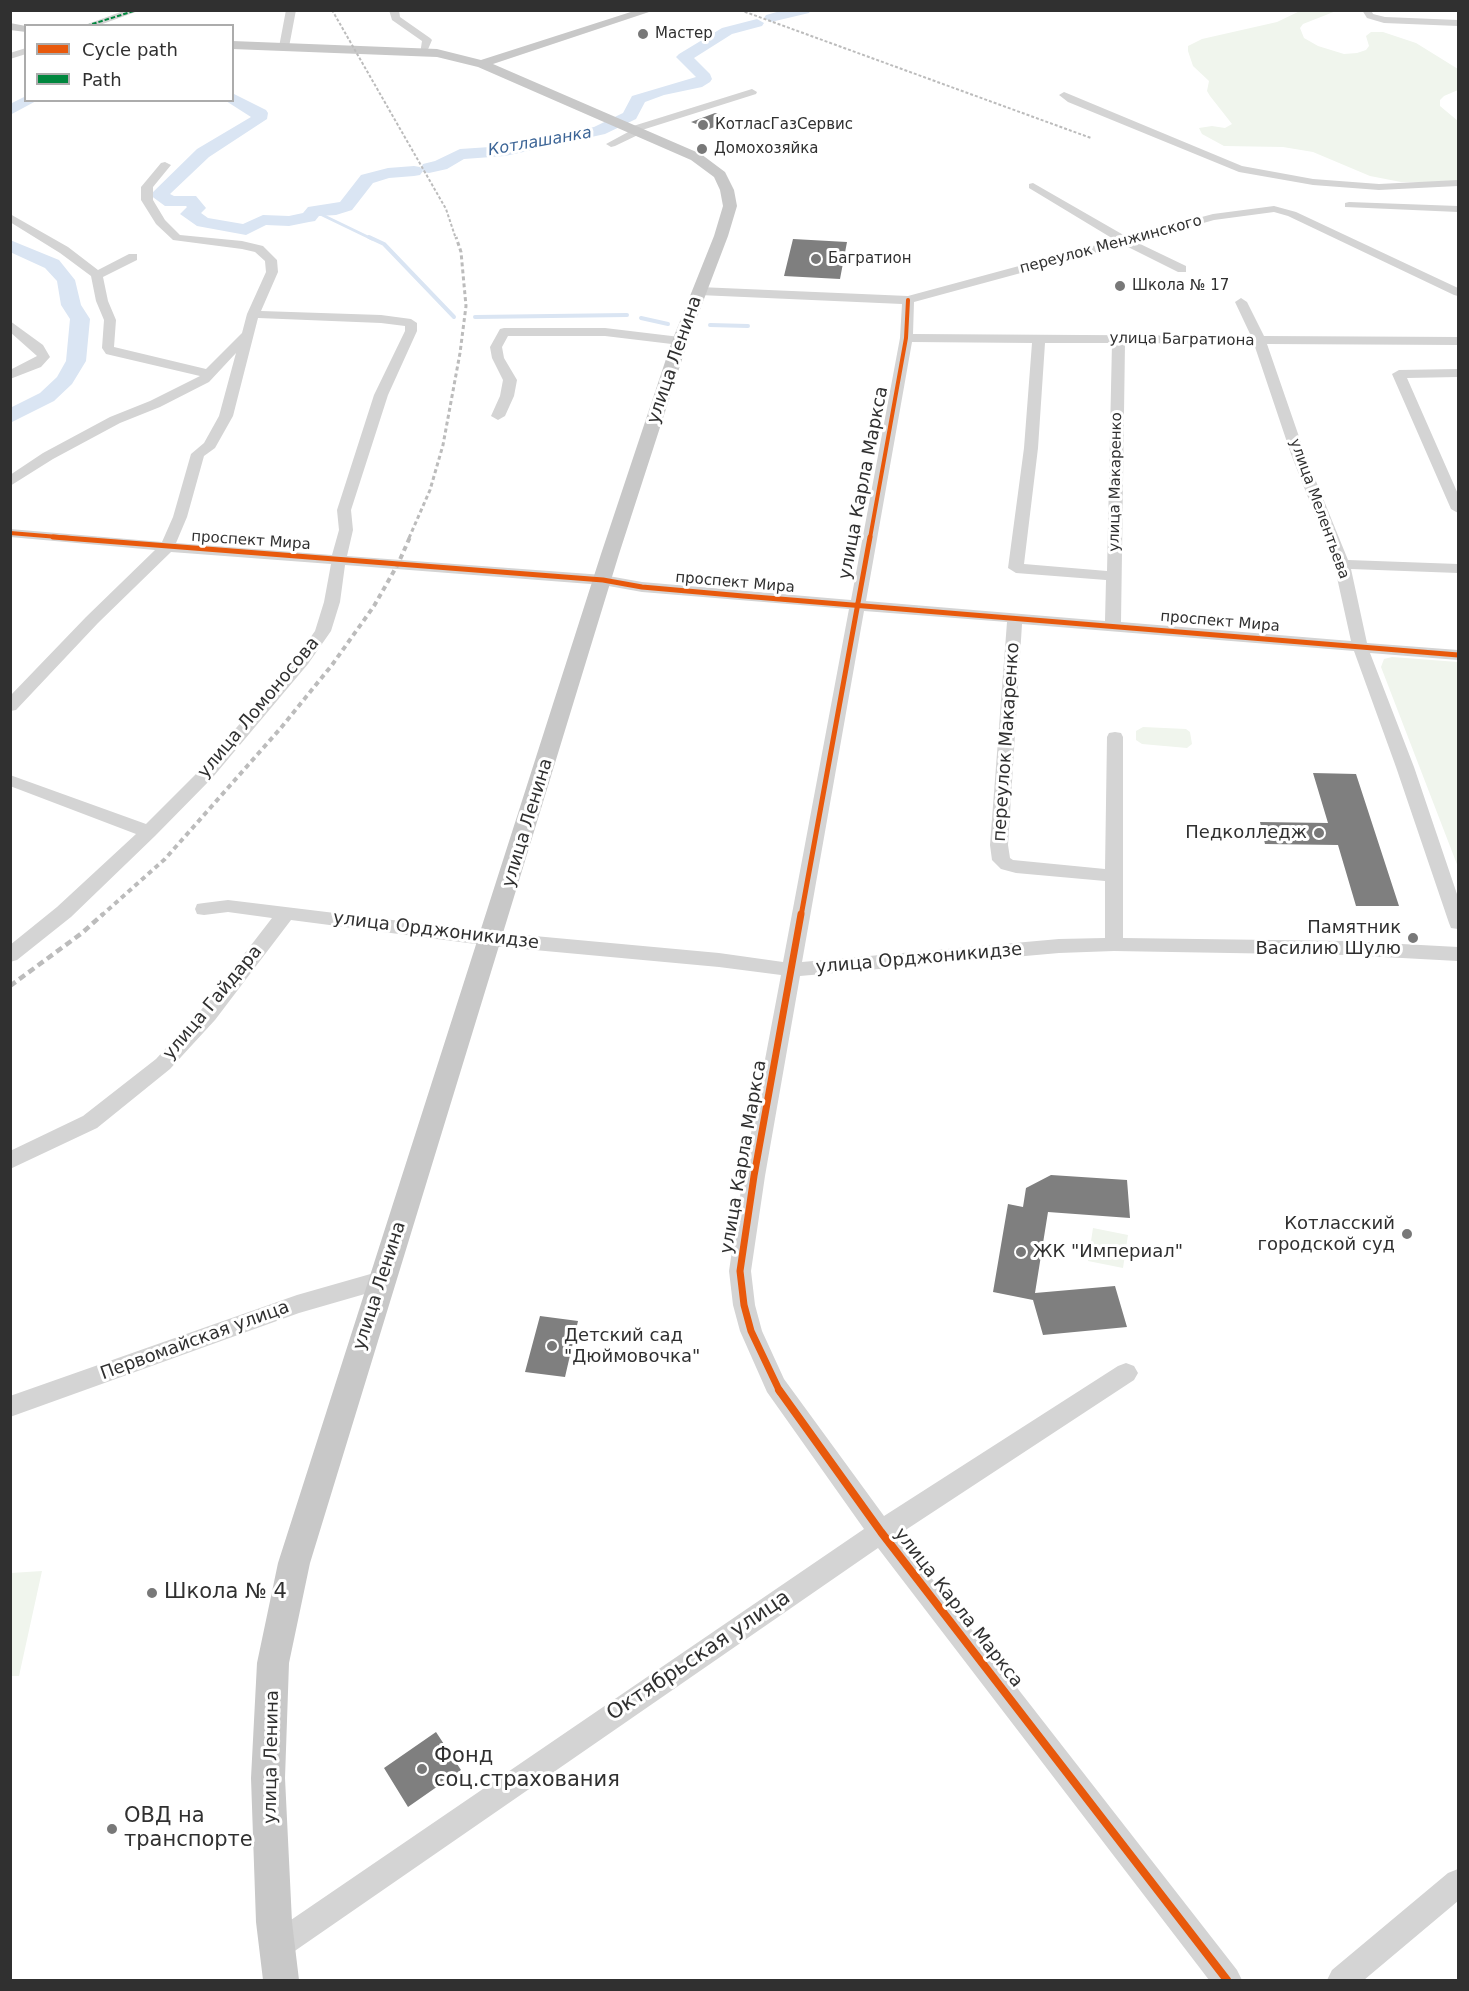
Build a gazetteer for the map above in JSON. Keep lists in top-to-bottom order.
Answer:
{
  "streets": {
    "main road": ["улица Ленина"],
    "street": [
      "переулок Менжинского",
      "улица Багратиона",
      "улица Макаренко",
      "улица Карла Маркса",
      "улица Мелентьева",
      "проспект Мира",
      "улица Ломоносова",
      "переулок Макаренко",
      "улица Орджоникидзе",
      "улица Гайдара",
      "Первомайская улица",
      "Октябрьская улица"
    ]
  },
  "crossings": [
    ["переулок Менжинского", "улица Карла Маркса"],
    ["улица Багратиона", "улица Макаренко"],
    ["улица Багратиона", "улица Карла Маркса"],
    ["улица Багратиона", "улица Мелентьева"],
    ["улица Ленина", "проспект Мира"],
    ["улица Ленина", "улица Орджоникидзе"],
    ["улица Ленина", "Первомайская улица"],
    ["улица Ленина", "Октябрьская улица"],
    ["улица Макаренко", "проспект Мира"],
    ["улица Карла Маркса", "проспект Мира"],
    ["улица Карла Маркса", "улица Орджоникидзе"],
    ["улица Карла Маркса", "Октябрьская улица"],
    ["улица Мелентьева", "проспект Мира"],
    ["проспект Мира", "улица Ломоносова"],
    ["проспект Мира", "переулок Макаренко"],
    ["улица Орджоникидзе", "улица Гайдара"]
  ],
  "water": ["Котлашанка"],
  "places": [
    "Мастер",
    "КотласГазСервис",
    "Домохозяйка",
    "Багратион",
    "Школа № 17",
    "Педколледж",
    "Памятник Василию Шулю",
    "Котласский городской суд",
    "ЖК \"Империал\"",
    "Детский сад \"Дюймовочка\"",
    "Школа № 4",
    "Фонд соц.страхования",
    "ОВД на транспорте"
  ],
  "legend": ["Cycle path", "Path"]
}
